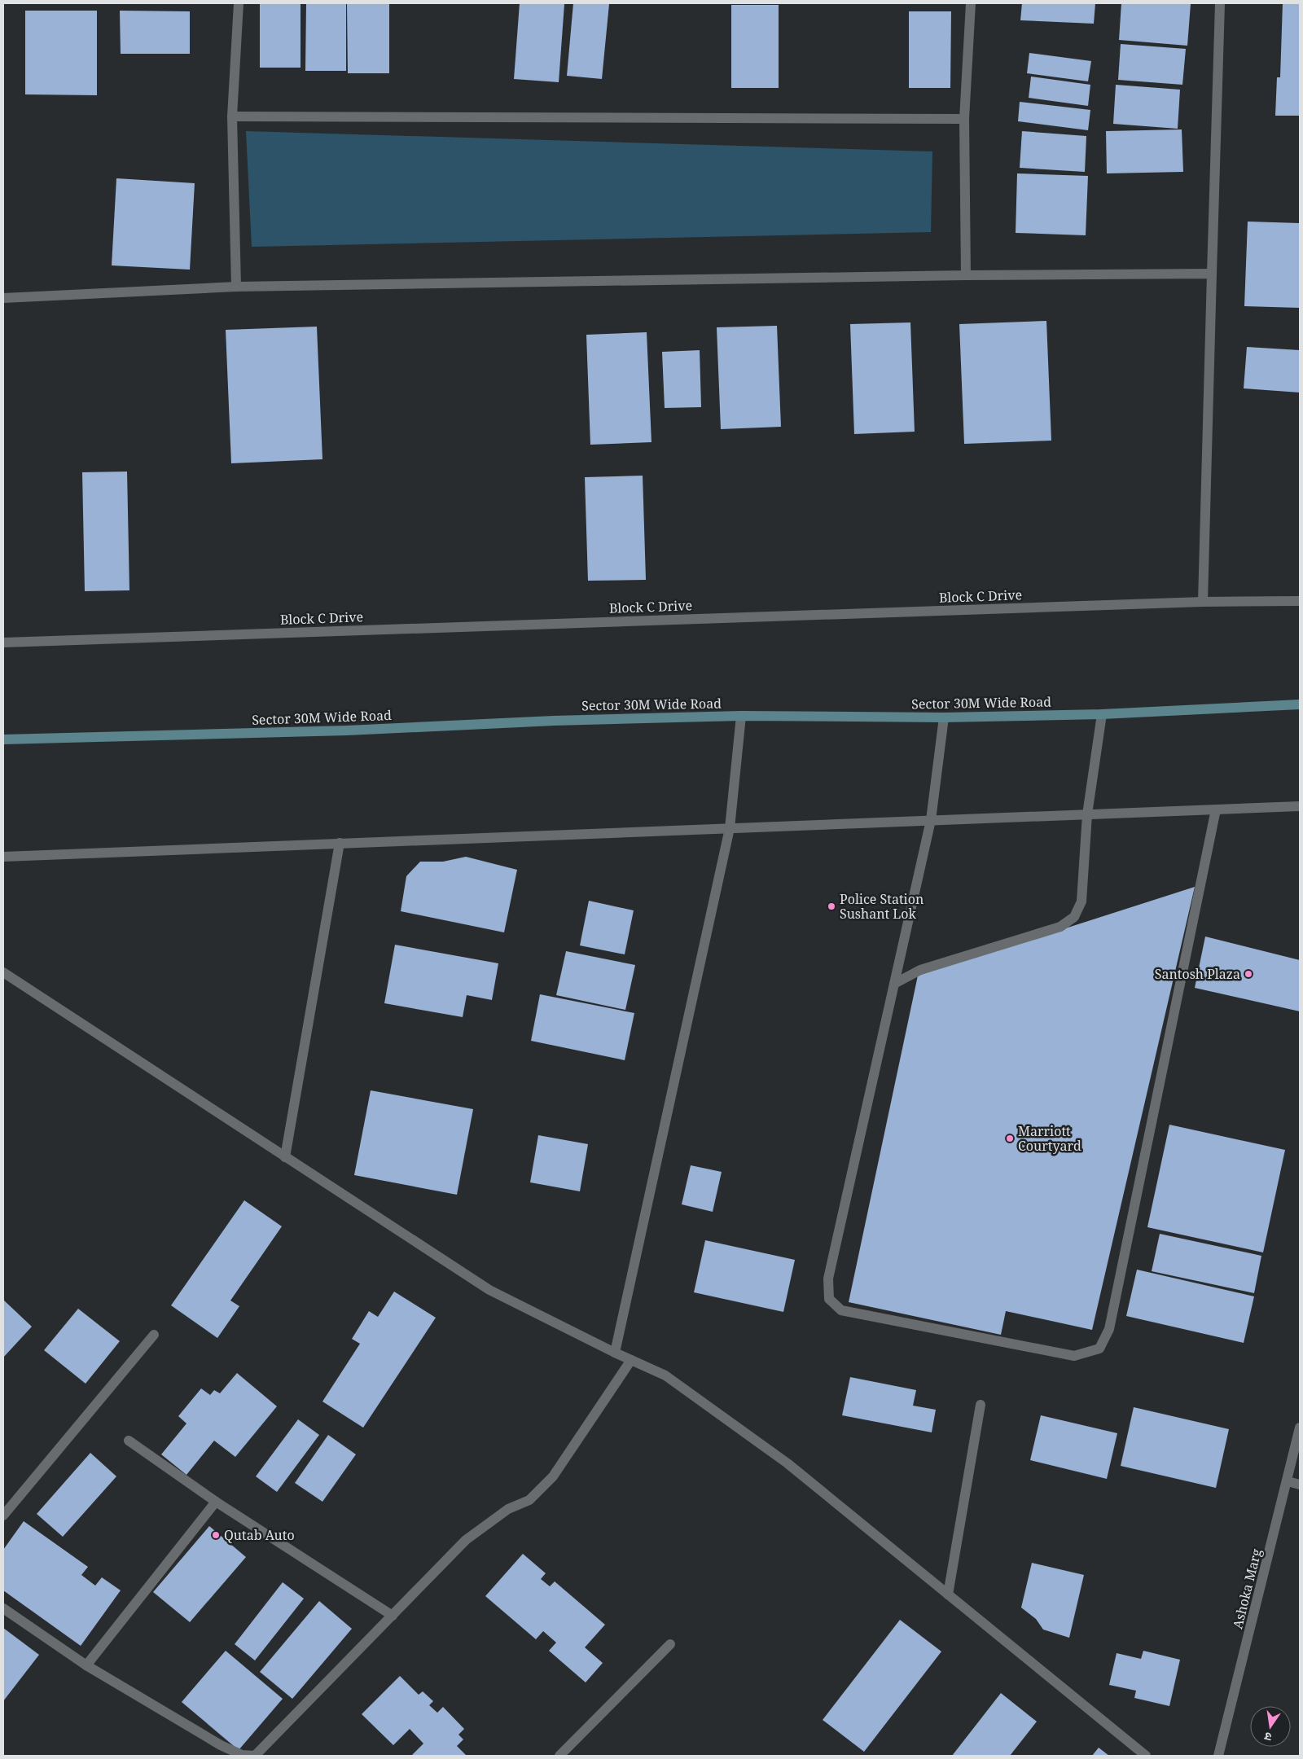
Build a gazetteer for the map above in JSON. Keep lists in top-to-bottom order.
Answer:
{
  "streets": {
    "main road": ["Sector 30M Wide Road"],
    "street": ["Block C Drive", "Ashoka Marg"]
  },
  "places": [
    "Police Station Sushant Lok",
    "Santosh Plaza",
    "Marriott Courtyard",
    "Qutab Auto"
  ],
  "north": "bottom"
}
